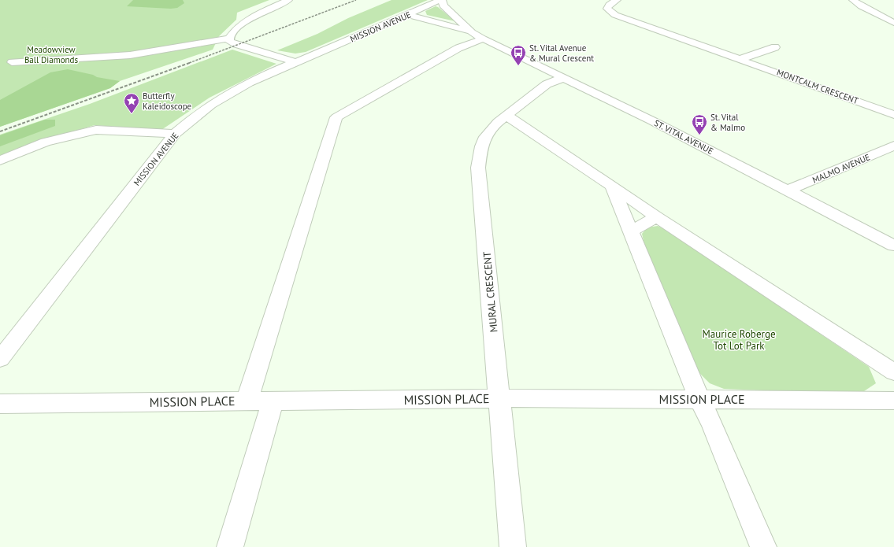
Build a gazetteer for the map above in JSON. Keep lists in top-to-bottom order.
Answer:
{
  "streets": {
    "street": [
      "MISSION AVENUE",
      "MONTCALM CRESCENT",
      "ST. VITAL AVENUE",
      "MALMO AVENUE",
      "MURAL CRESCENT",
      "MISSION PLACE"
    ]
  },
  "crossings": [
    ["MISSION AVENUE", "ST. VITAL AVENUE"],
    ["ST. VITAL AVENUE", "MALMO AVENUE"],
    ["ST. VITAL AVENUE", "MURAL CRESCENT"],
    ["MURAL CRESCENT", "MISSION PLACE"]
  ],
  "parks": ["Meadowview Ball Diamonds", "Maurice Roberge Tot Lot Park"],
  "places": {
    "bus stop": ["St. Vital Avenue & Mural Crescent", "St. Vital & Malmo"],
    "place": ["Butterfly Kaleidoscope"]
  }
}
